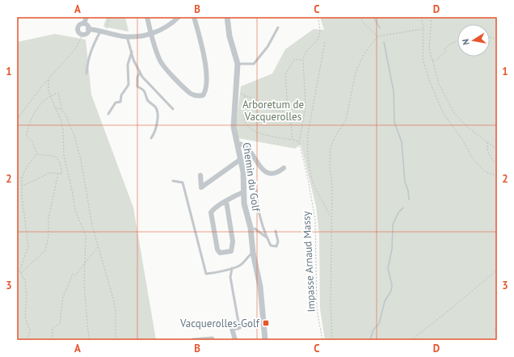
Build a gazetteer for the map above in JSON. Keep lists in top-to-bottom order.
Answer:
{
  "streets": {
    "street": ["Chemin du Golf"],
    "path": ["Impasse Arnaud Massy"]
  },
  "parks": ["Arboretum de Vacquerolles"],
  "places": {
    "transit": ["Vacquerolles-Golf"]
  },
  "north": "left",
  "grid": {
    "columns": [
      "A",
      "B",
      "C",
      "D"
    ],
    "rows": ["1", "2", "3"]
  }
}
